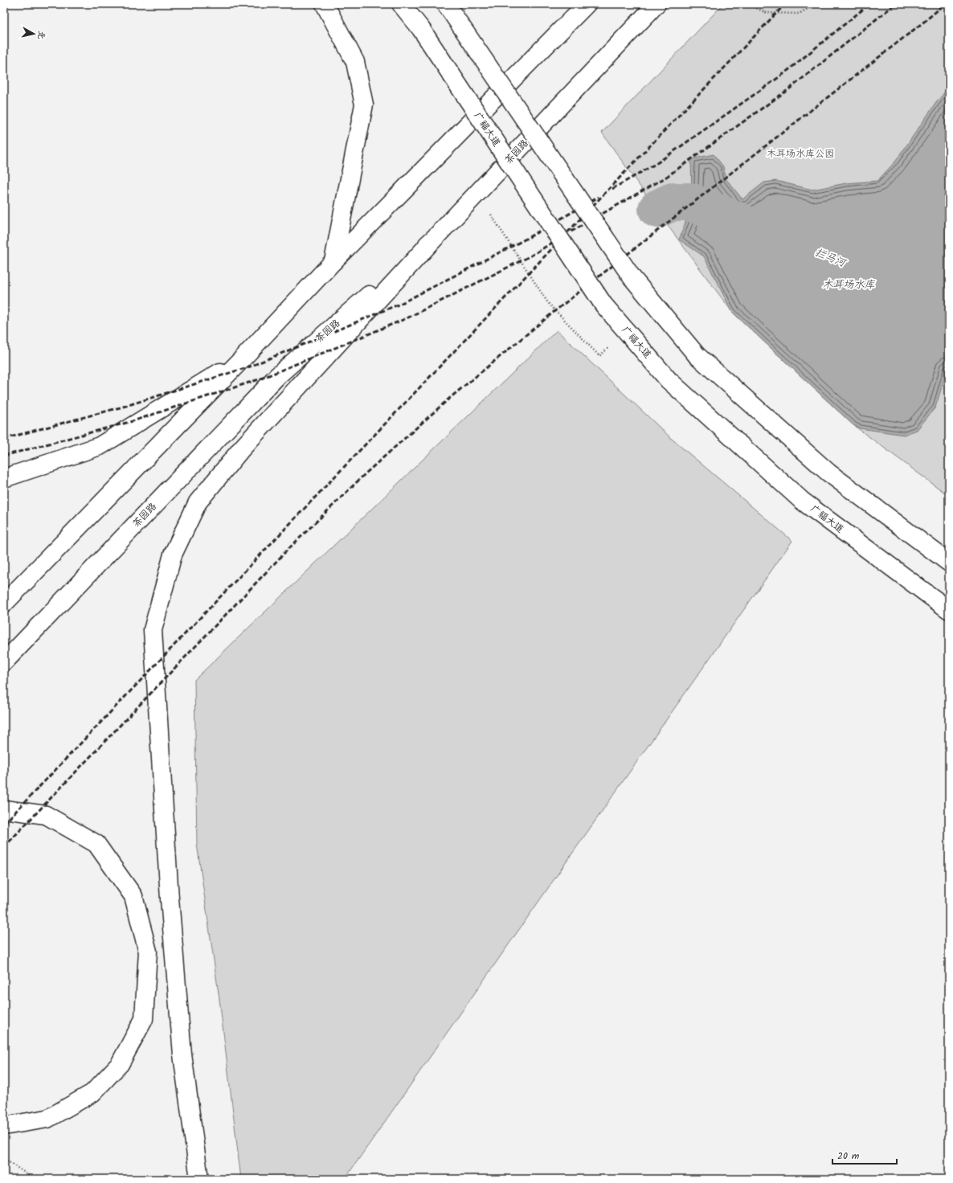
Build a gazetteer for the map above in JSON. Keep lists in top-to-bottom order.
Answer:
{
  "streets": {
    "main road": ["广福大道", "茶园路"]
  },
  "water": ["拦马河", "木耳场水库"],
  "parks": ["木耳场水库公园"],
  "scale_bar": "20 m",
  "north": "right"
}
